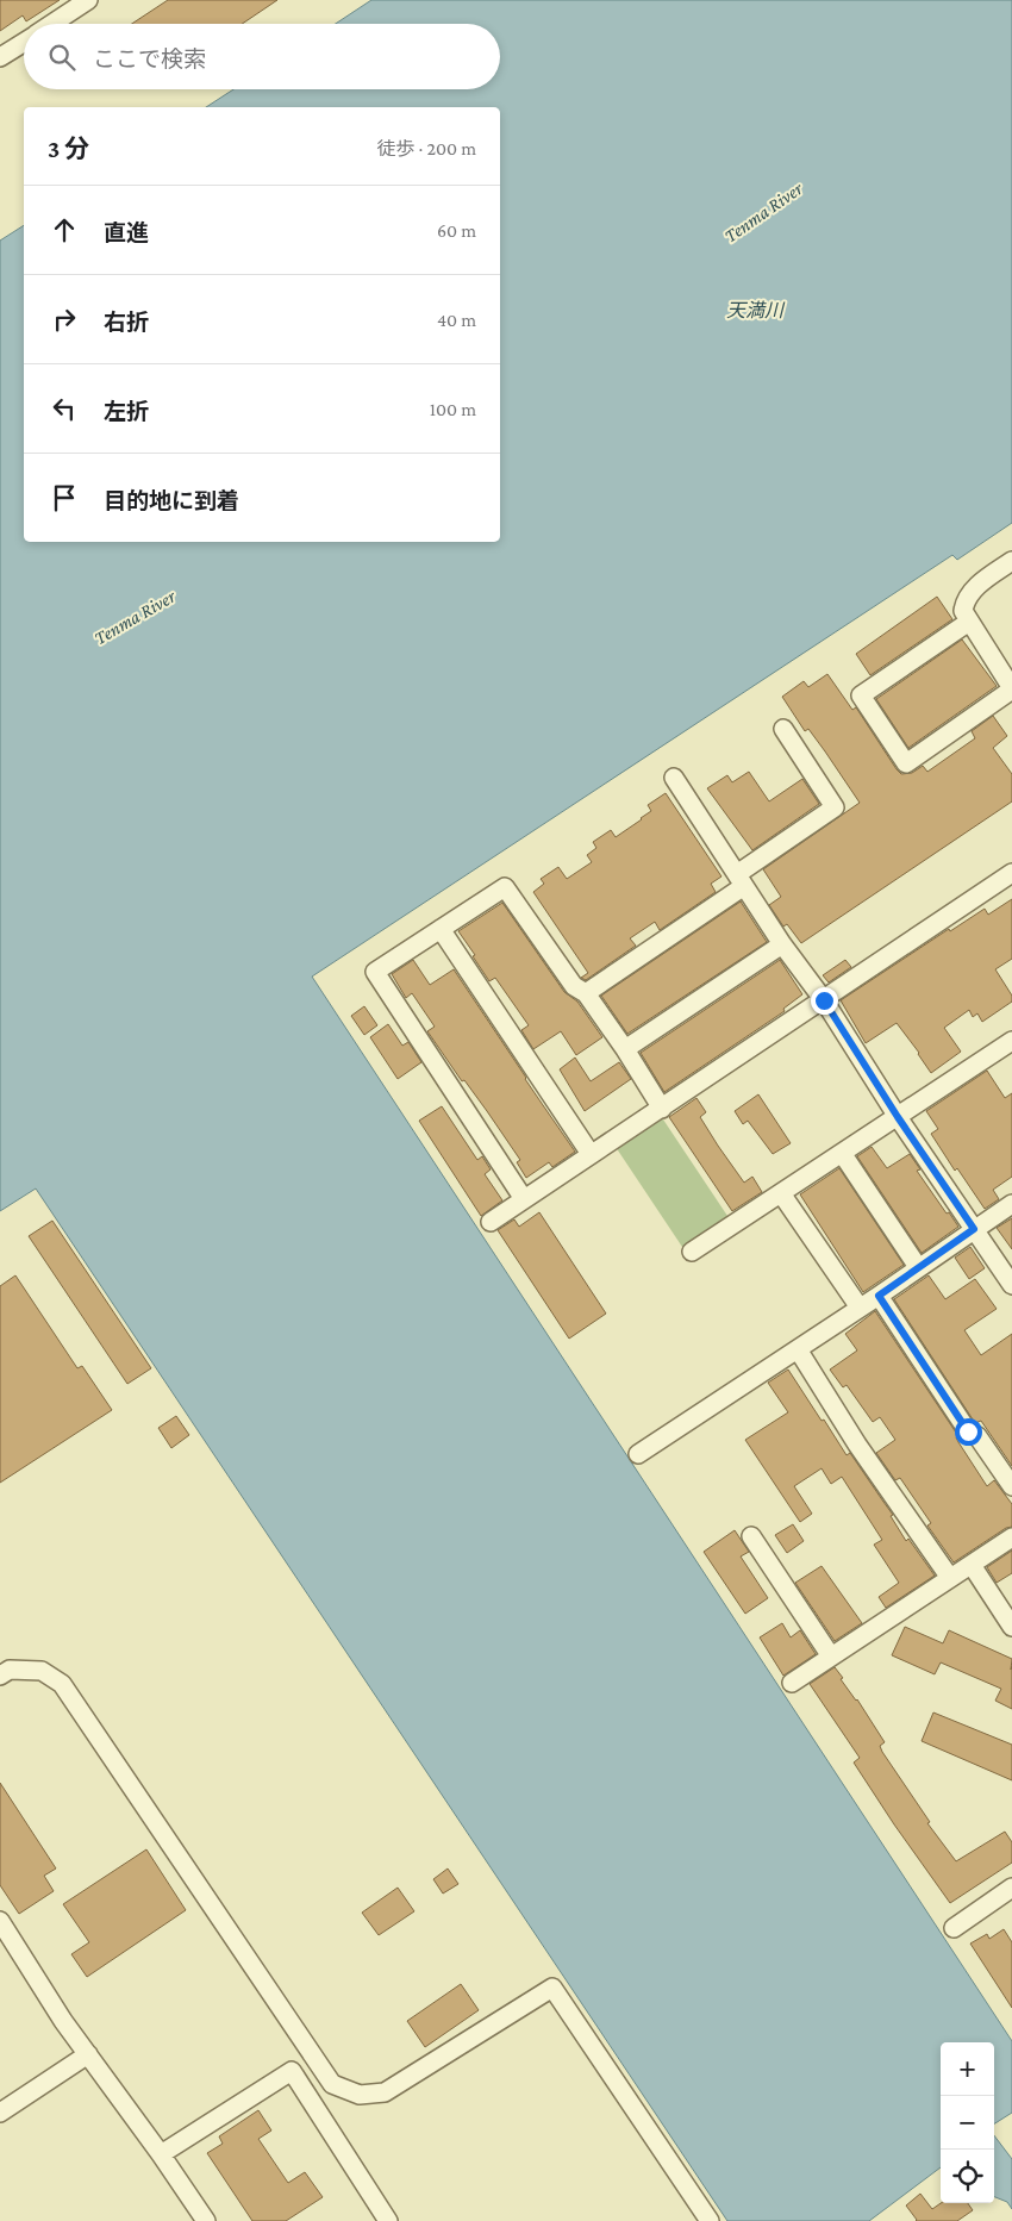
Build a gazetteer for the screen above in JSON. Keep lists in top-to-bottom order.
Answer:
{
  "water": ["Tenma River", "天満川"],
  "page": {
    "search": "ここで検索",
    "heading": ["3 分", "徒歩 · 200 m"],
    "list": [
      ["直進", "60 m"],
      ["右折", "40 m"],
      ["左折", "100 m"],
      "目的地に到着"
    ],
    "map_buttons": ["+", "−"]
  }
}
